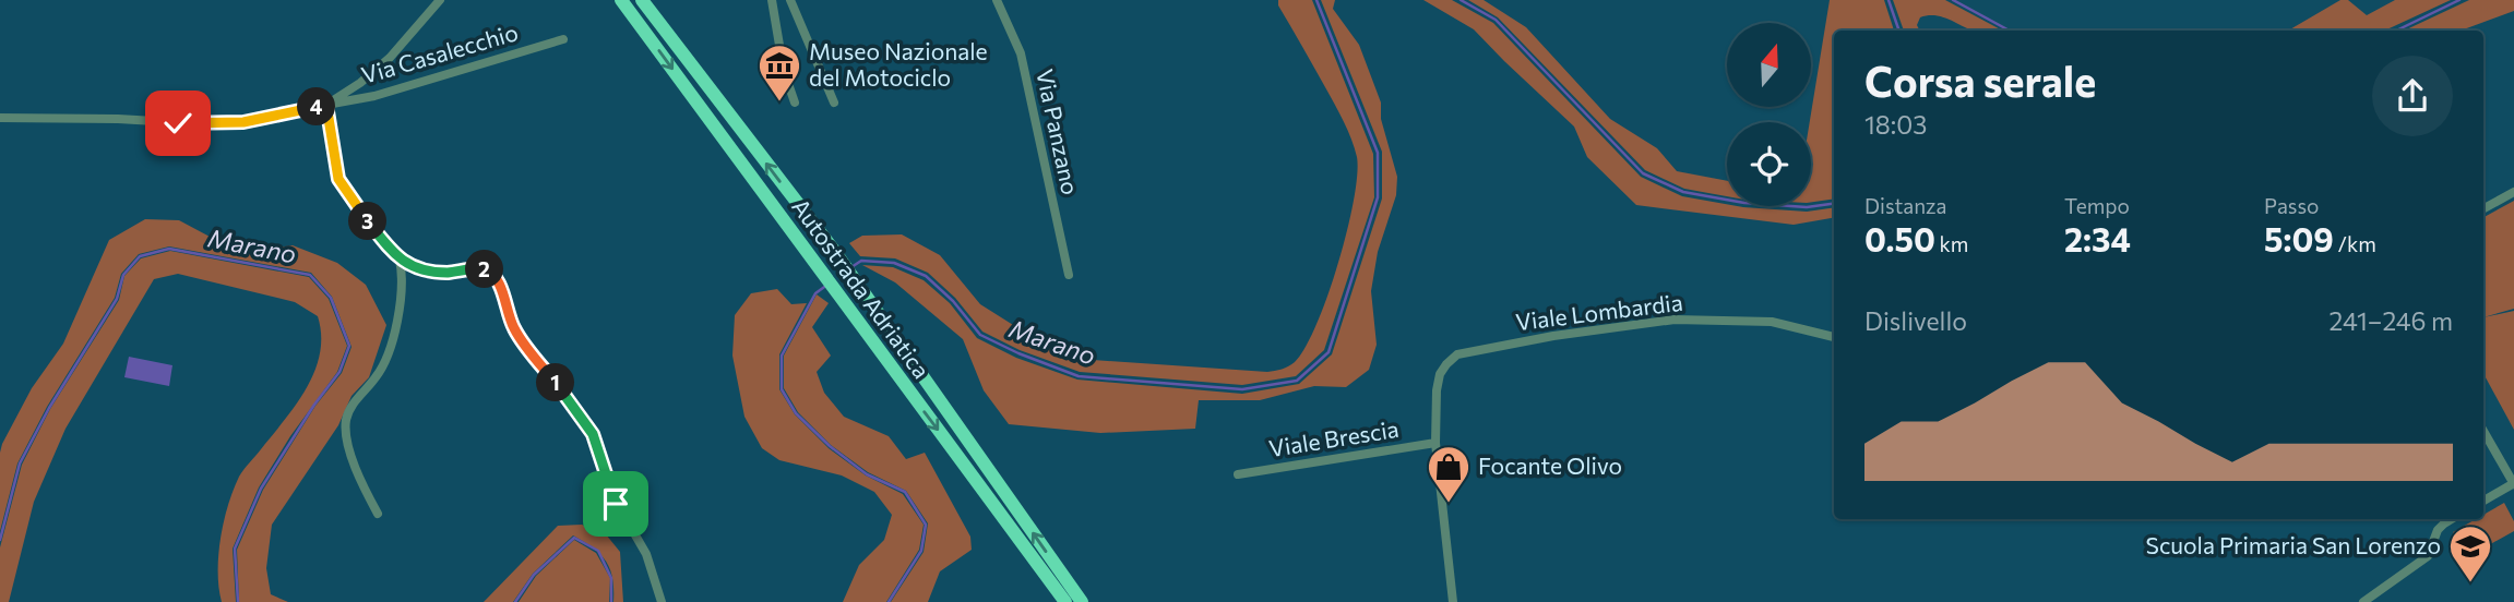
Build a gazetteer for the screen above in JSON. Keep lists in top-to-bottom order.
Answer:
{
  "streets": {
    "highway": ["Autostrada Adriatica"],
    "street": [
      "Via Casalecchio",
      "Via Panzano",
      "Viale Lombardia",
      "Viale Brescia"
    ]
  },
  "crossings": [
    ["Viale Lombardia", "Viale Brescia"]
  ],
  "water": ["Marano"],
  "places": {
    "museum": ["Museo Nazionale del Motociclo"],
    "shop": ["Focante Olivo"],
    "school or university": ["Scuola Primaria San Lorenzo"]
  },
  "north": "top",
  "page": {
    "heading": ["Corsa serale", "18:03"],
    "pins": [
      "4",
      "3",
      "2",
      "1"
    ],
    "stats": [
      ["Distanza", "0.50 km"],
      ["Tempo", "2:34"],
      ["Passo", "5:09 /km"]
    ],
    "chart": ["Dislivello", "241–246 m"]
  }
}
